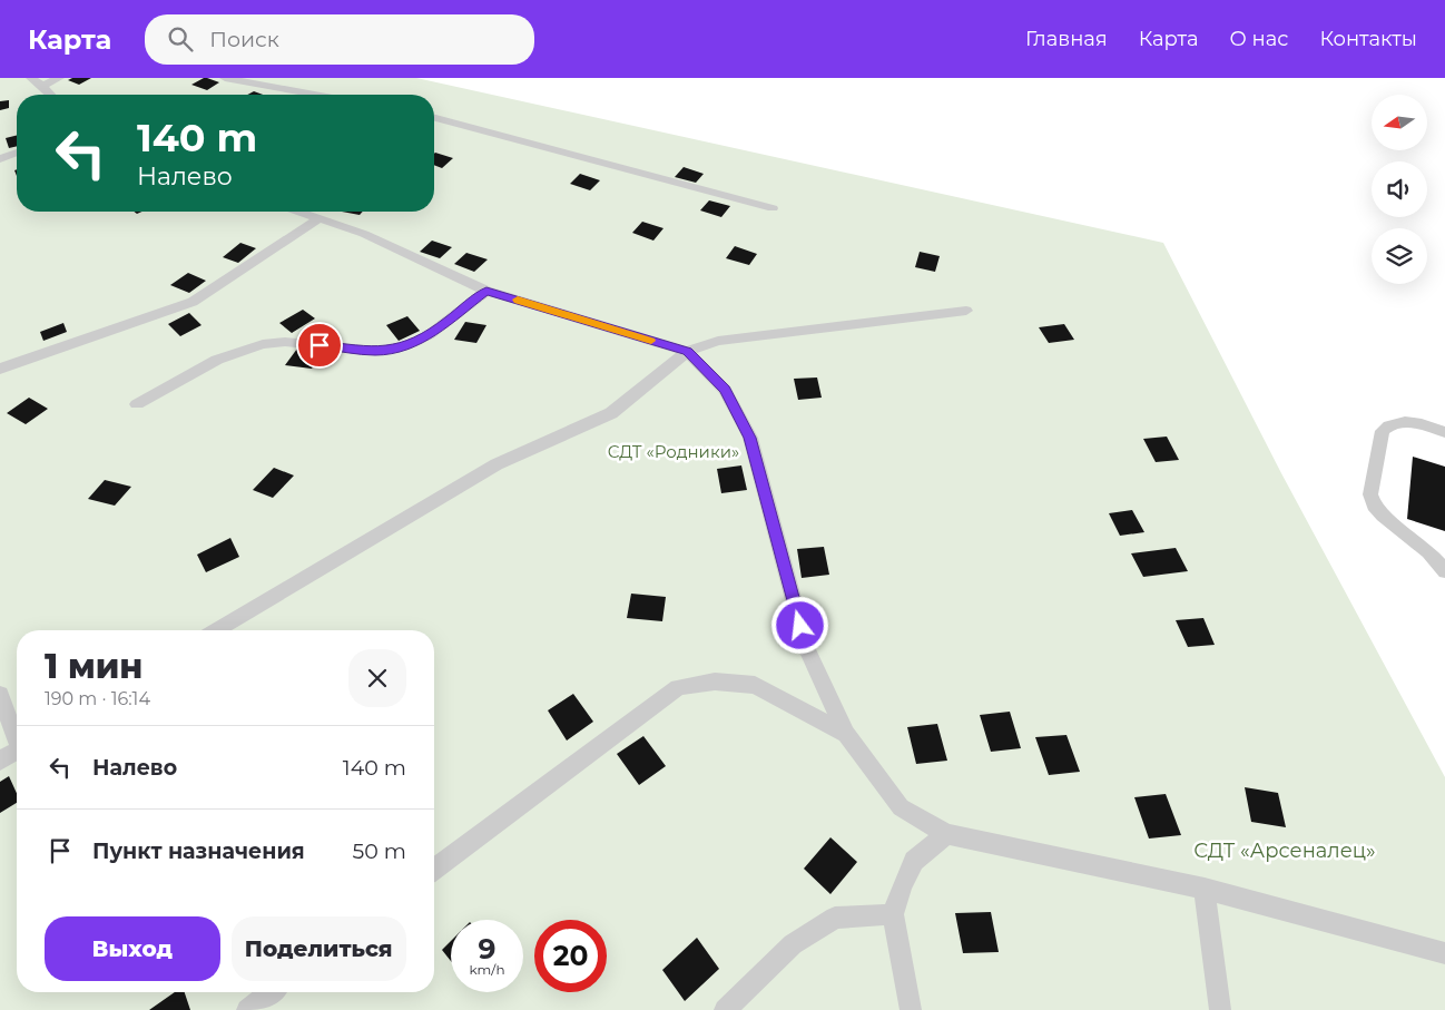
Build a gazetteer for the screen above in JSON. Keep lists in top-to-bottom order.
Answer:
{
  "parks": ["СДТ «Родники»", "СДТ «Арсеналец»"],
  "north": "left",
  "page": {
    "header": "Карта",
    "search": "Поиск",
    "nav": [
      "Главная",
      "Карта",
      "О нас",
      "Контакты"
    ],
    "turn": ["140 m", "Налево"],
    "heading": ["1 мин", "190 m · 16:14"],
    "list": [
      {
        "name": "Налево",
        "value": "140 m"
      },
      {
        "name": "Пункт назначения",
        "value": "50 m"
      }
    ],
    "buttons": ["Выход", "Поделиться"],
    "speed": "9 km/h",
    "limit": "20"
  }
}
